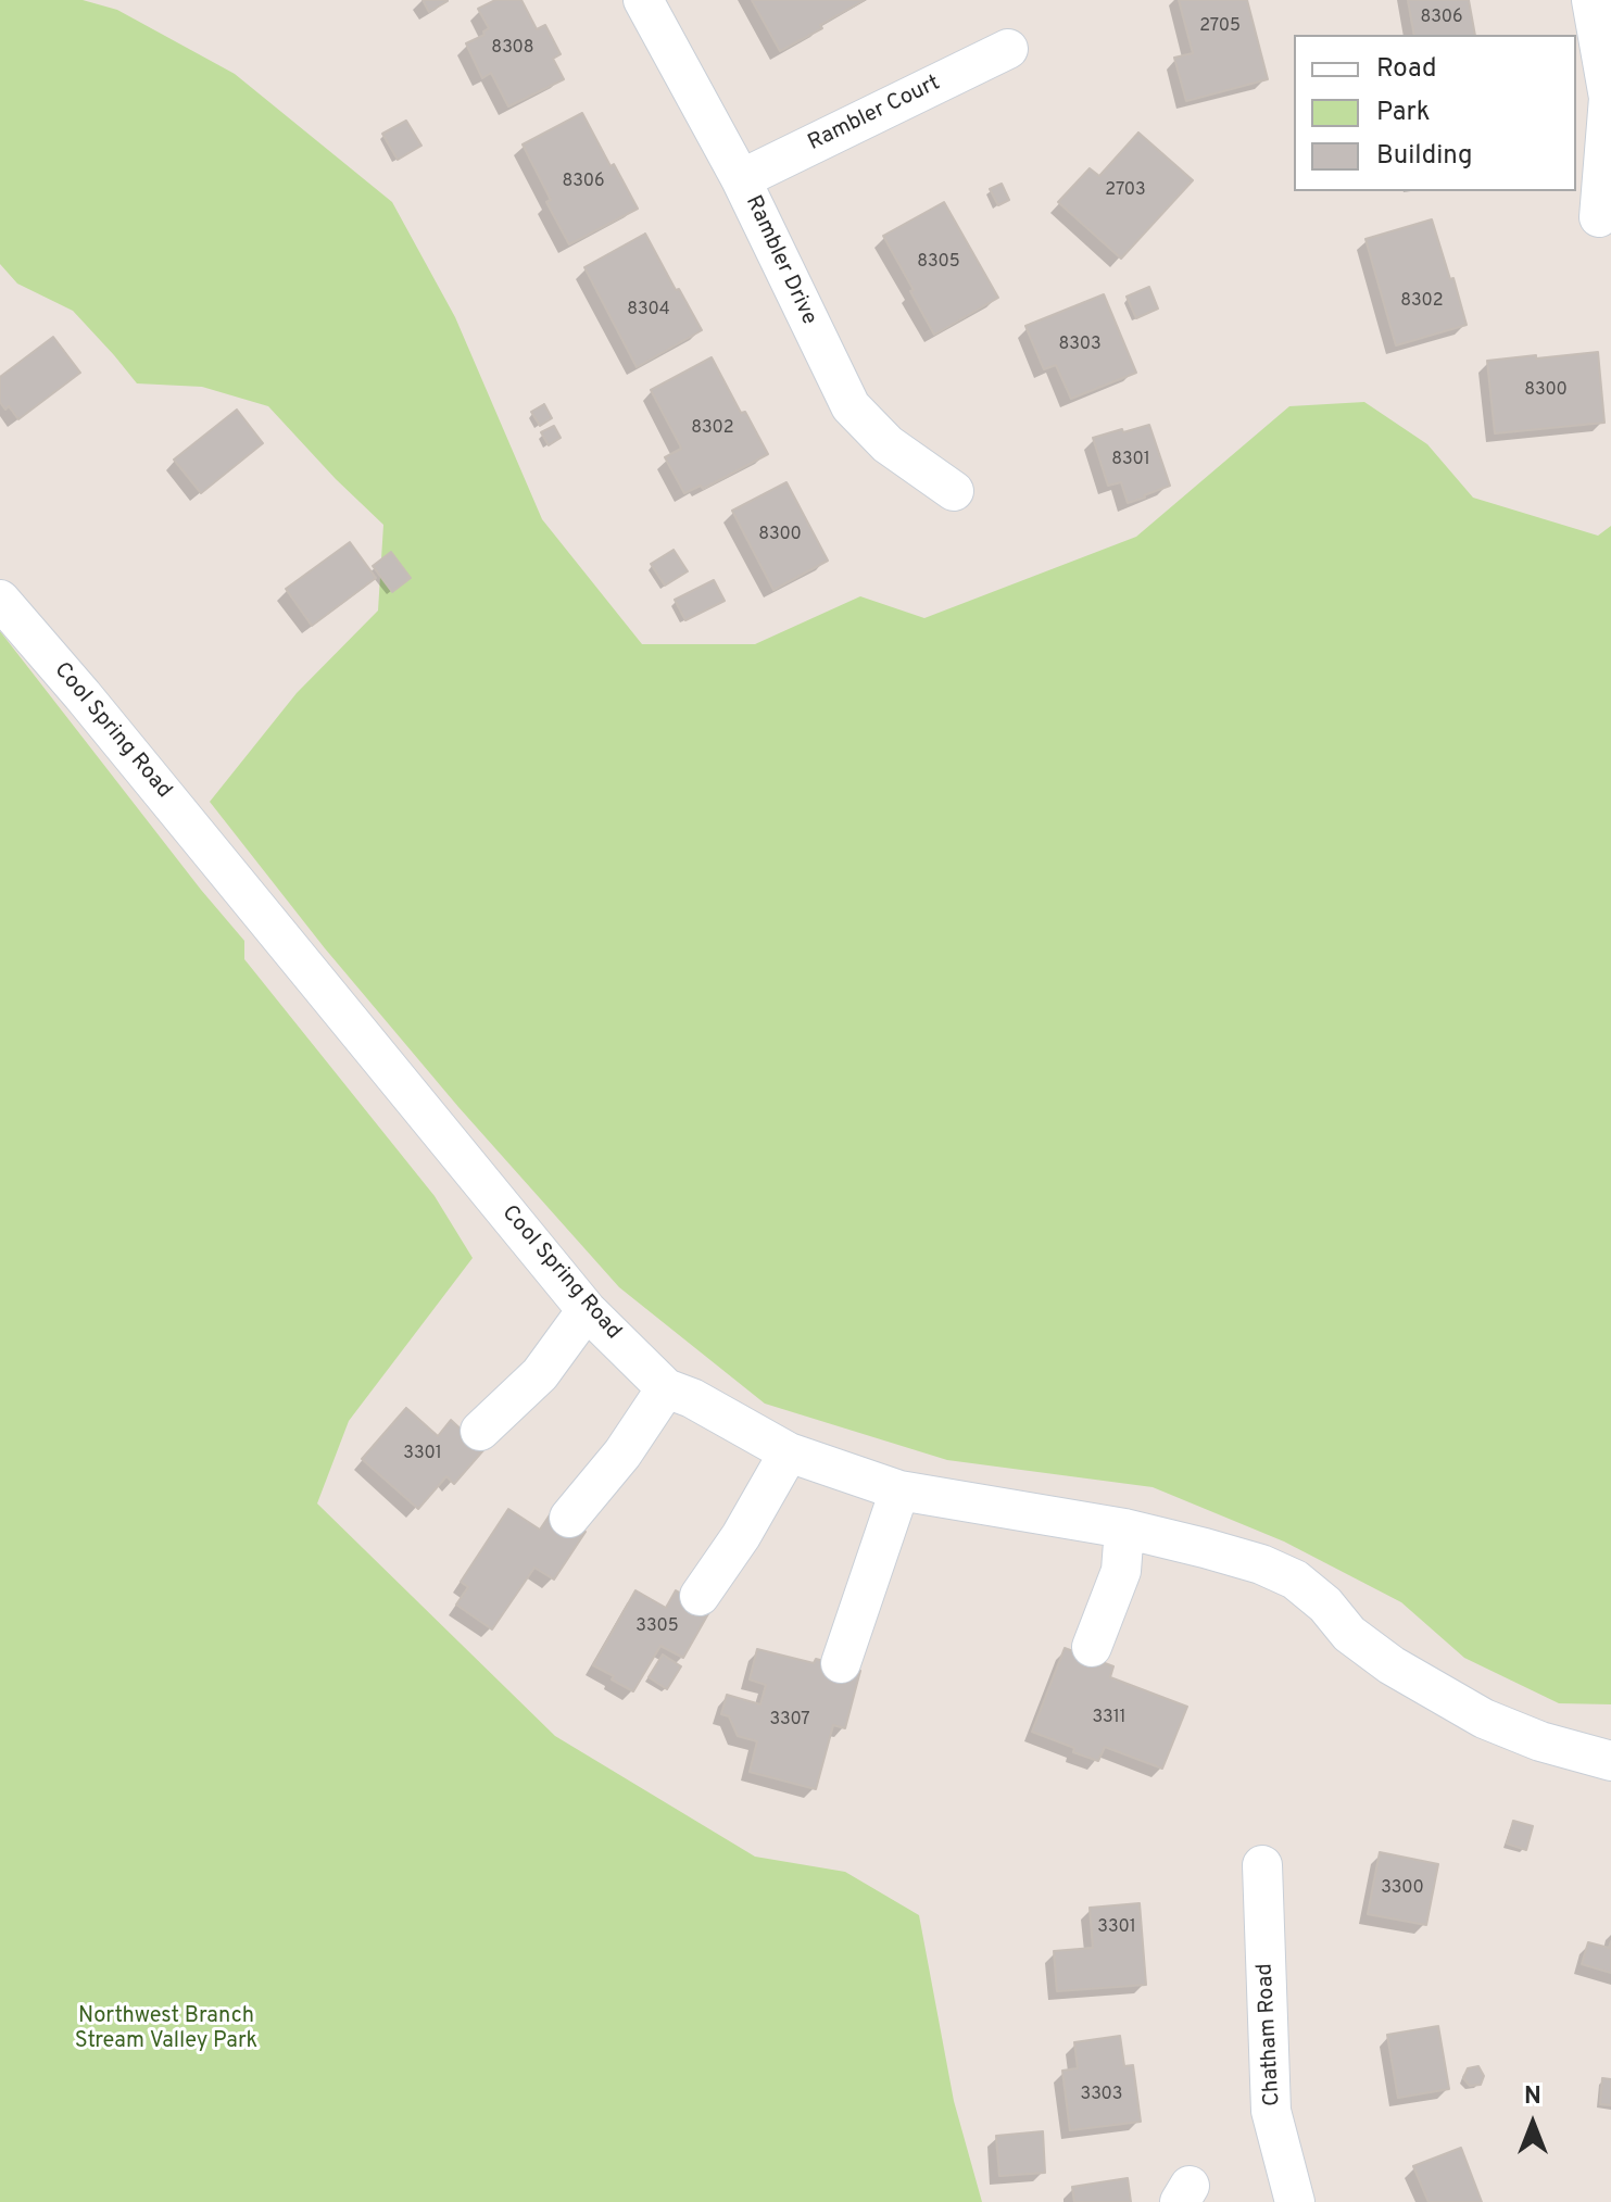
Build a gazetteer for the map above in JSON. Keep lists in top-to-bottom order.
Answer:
{
  "streets": {
    "street": [
      "Rambler Court",
      "Rambler Drive",
      "Cool Spring Road",
      "Chatham Road"
    ]
  },
  "crossings": [
    ["Rambler Court", "Rambler Drive"]
  ],
  "parks": ["Northwest Branch Stream Valley Park"],
  "house_numbers": [
    "8306",
    "2705",
    "8308",
    "8306",
    "2703",
    "8305",
    "8302",
    "8304",
    "8303",
    "8300",
    "8302",
    "8301",
    "8300",
    "3301",
    "3305",
    "3311",
    "3307",
    "3300",
    "3301",
    "3303"
  ],
  "legend": ["Road", "Park", "Building"],
  "north": "top"
}
